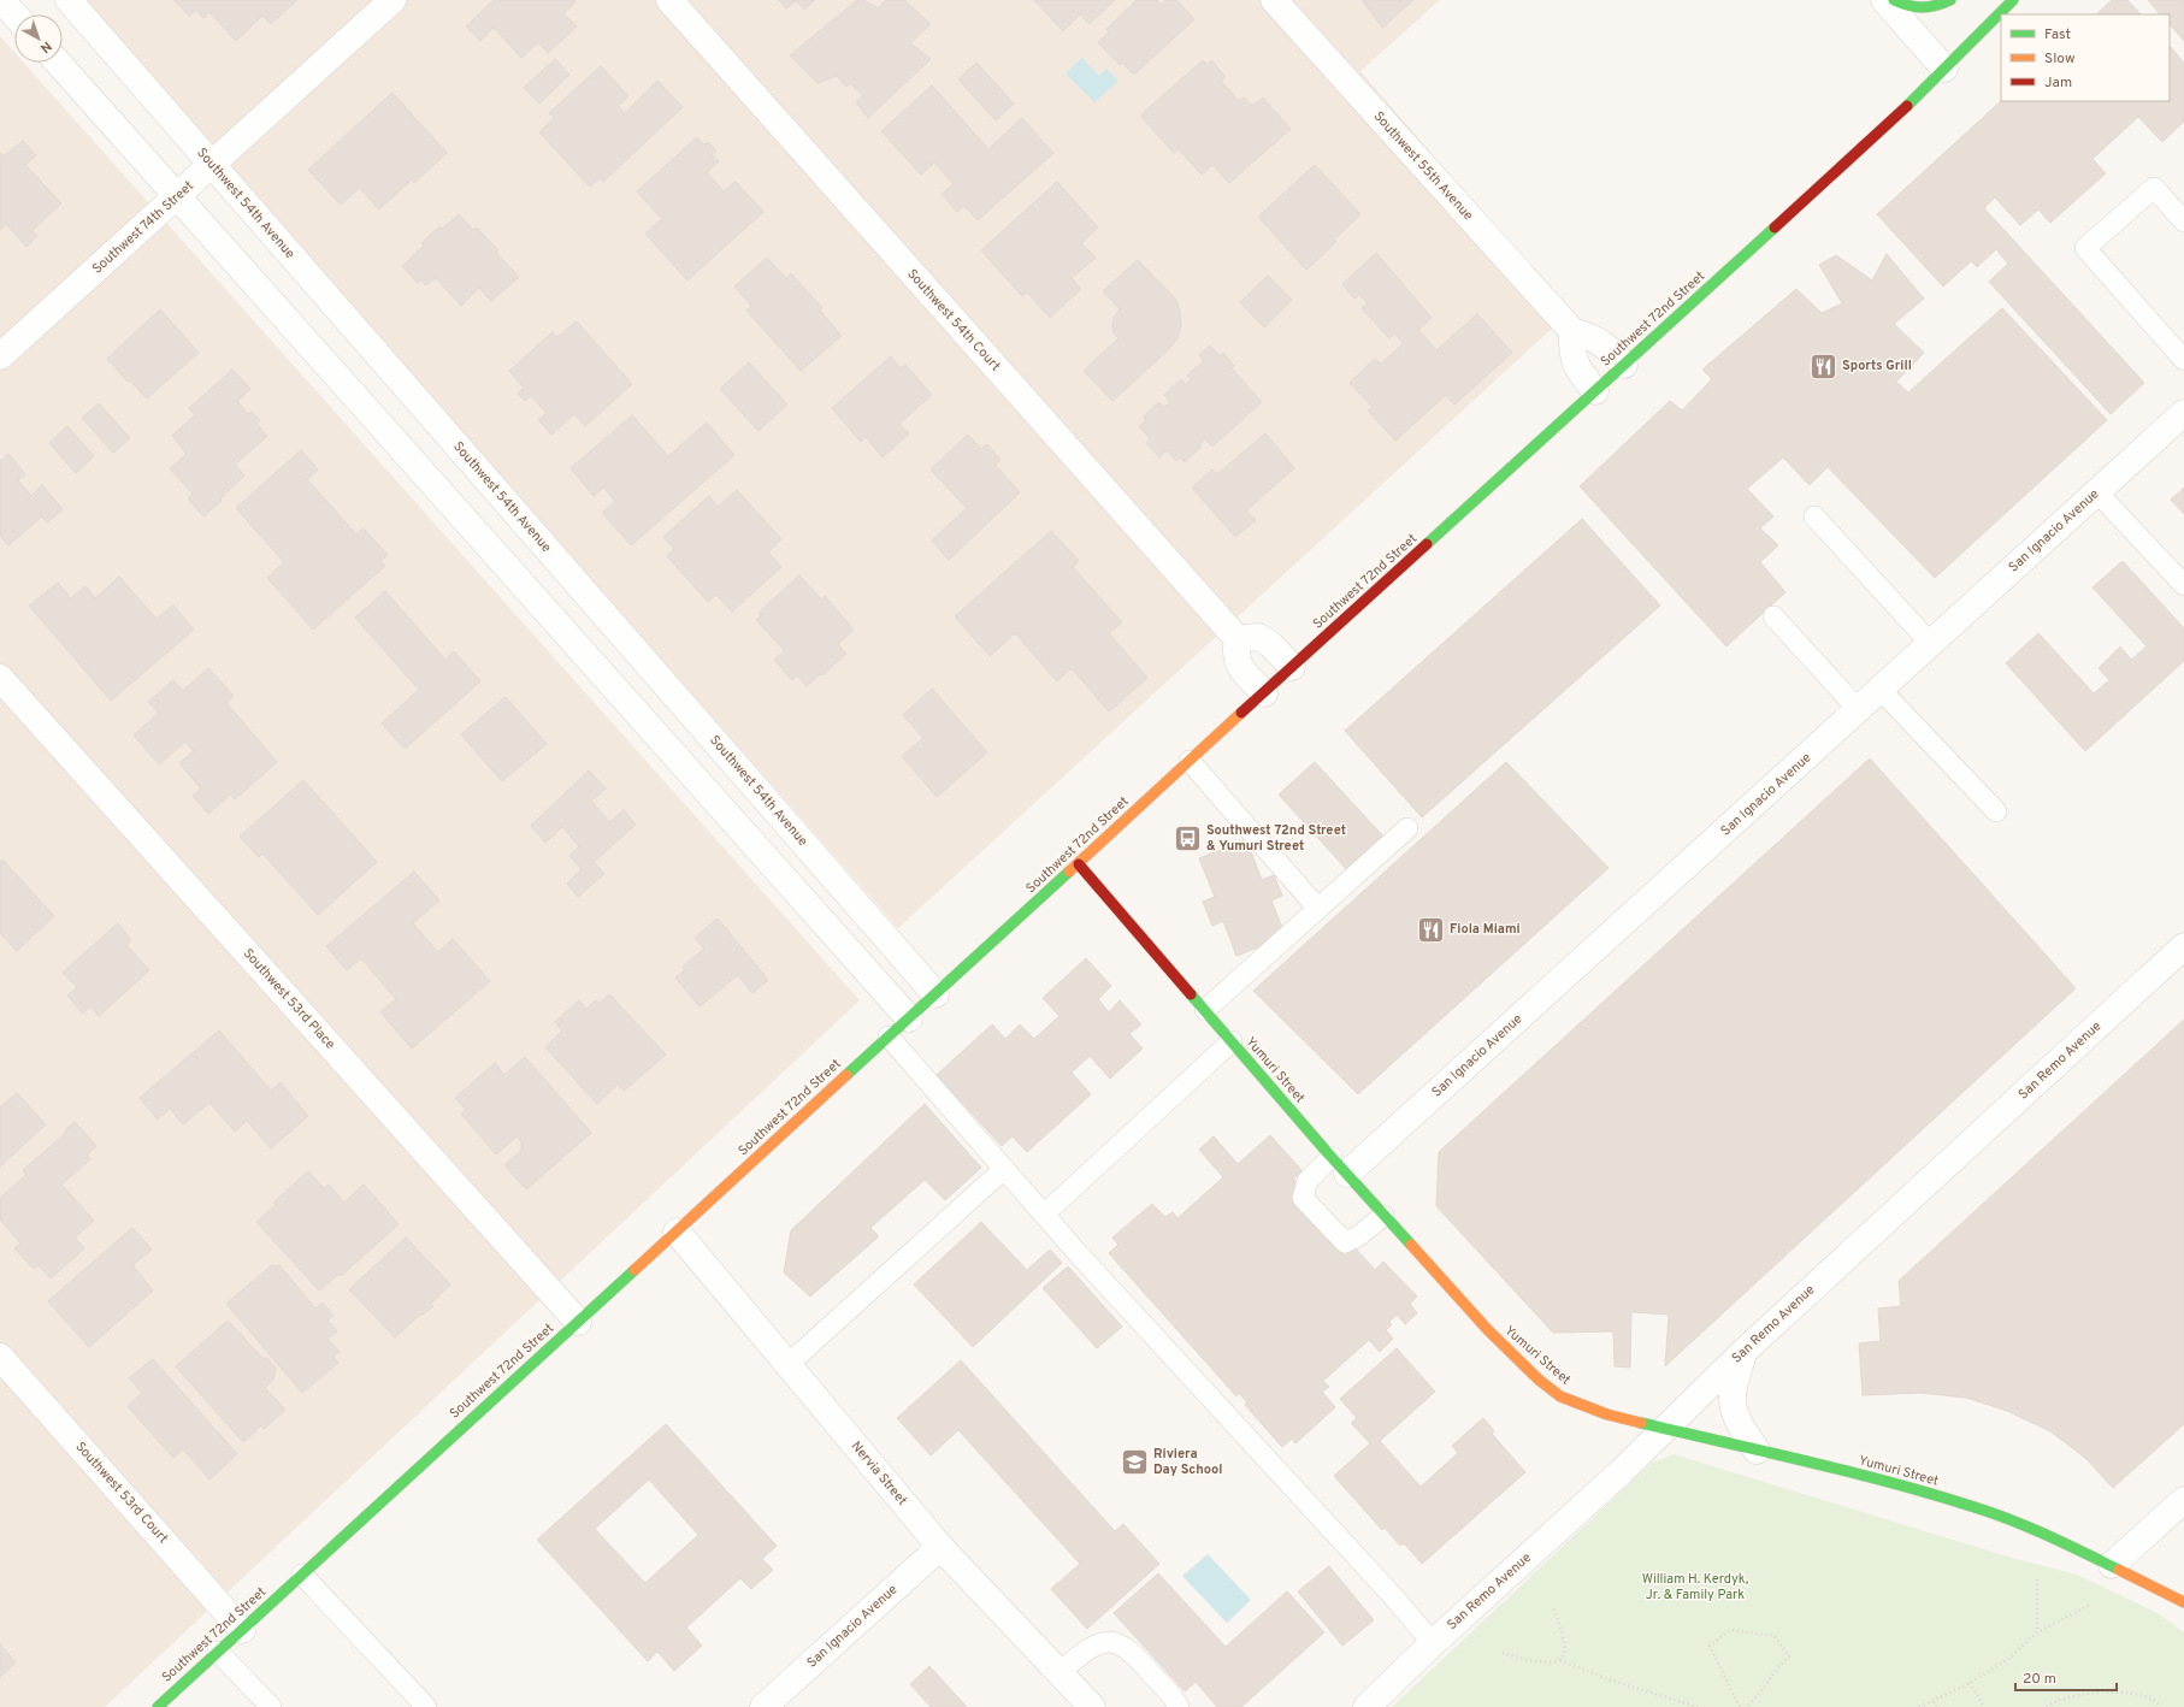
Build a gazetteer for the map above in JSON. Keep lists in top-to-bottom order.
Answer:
{
  "streets": {
    "main road": ["Southwest 72nd Street", "Yumuri Street"],
    "street": [
      "Southwest 55th Avenue",
      "Southwest 54th Avenue",
      "Southwest 74th Street",
      "Southwest 54th Court",
      "San Ignacio Avenue",
      "Southwest 53rd Place",
      "San Remo Avenue",
      "Nervia Street",
      "Southwest 53rd Court"
    ]
  },
  "crossings": [
    ["Southwest 55th Avenue", "Southwest 72nd Street"],
    ["Southwest 54th Avenue", "Southwest 74th Street"],
    ["Southwest 54th Avenue", "Southwest 72nd Street"],
    ["Southwest 72nd Street", "Southwest 53rd Place"],
    ["Southwest 72nd Street", "Yumuri Street"],
    ["Southwest 72nd Street", "Nervia Street"],
    ["Southwest 72nd Street", "Southwest 53rd Court"],
    ["San Ignacio Avenue", "Yumuri Street"],
    ["San Ignacio Avenue", "Nervia Street"],
    ["San Remo Avenue", "Yumuri Street"]
  ],
  "parks": ["William H. Kerdyk, Jr. & Family Park"],
  "places": {
    "restaurant": ["Sports Grill", "Fiola Miami"],
    "bus stop": ["Southwest 72nd Street & Yumuri Street"],
    "school or university": ["Riviera Day School"]
  },
  "legend": ["Fast", "Slow", "Jam"],
  "scale_bar": "20 m",
  "north": "bottom right"
}
